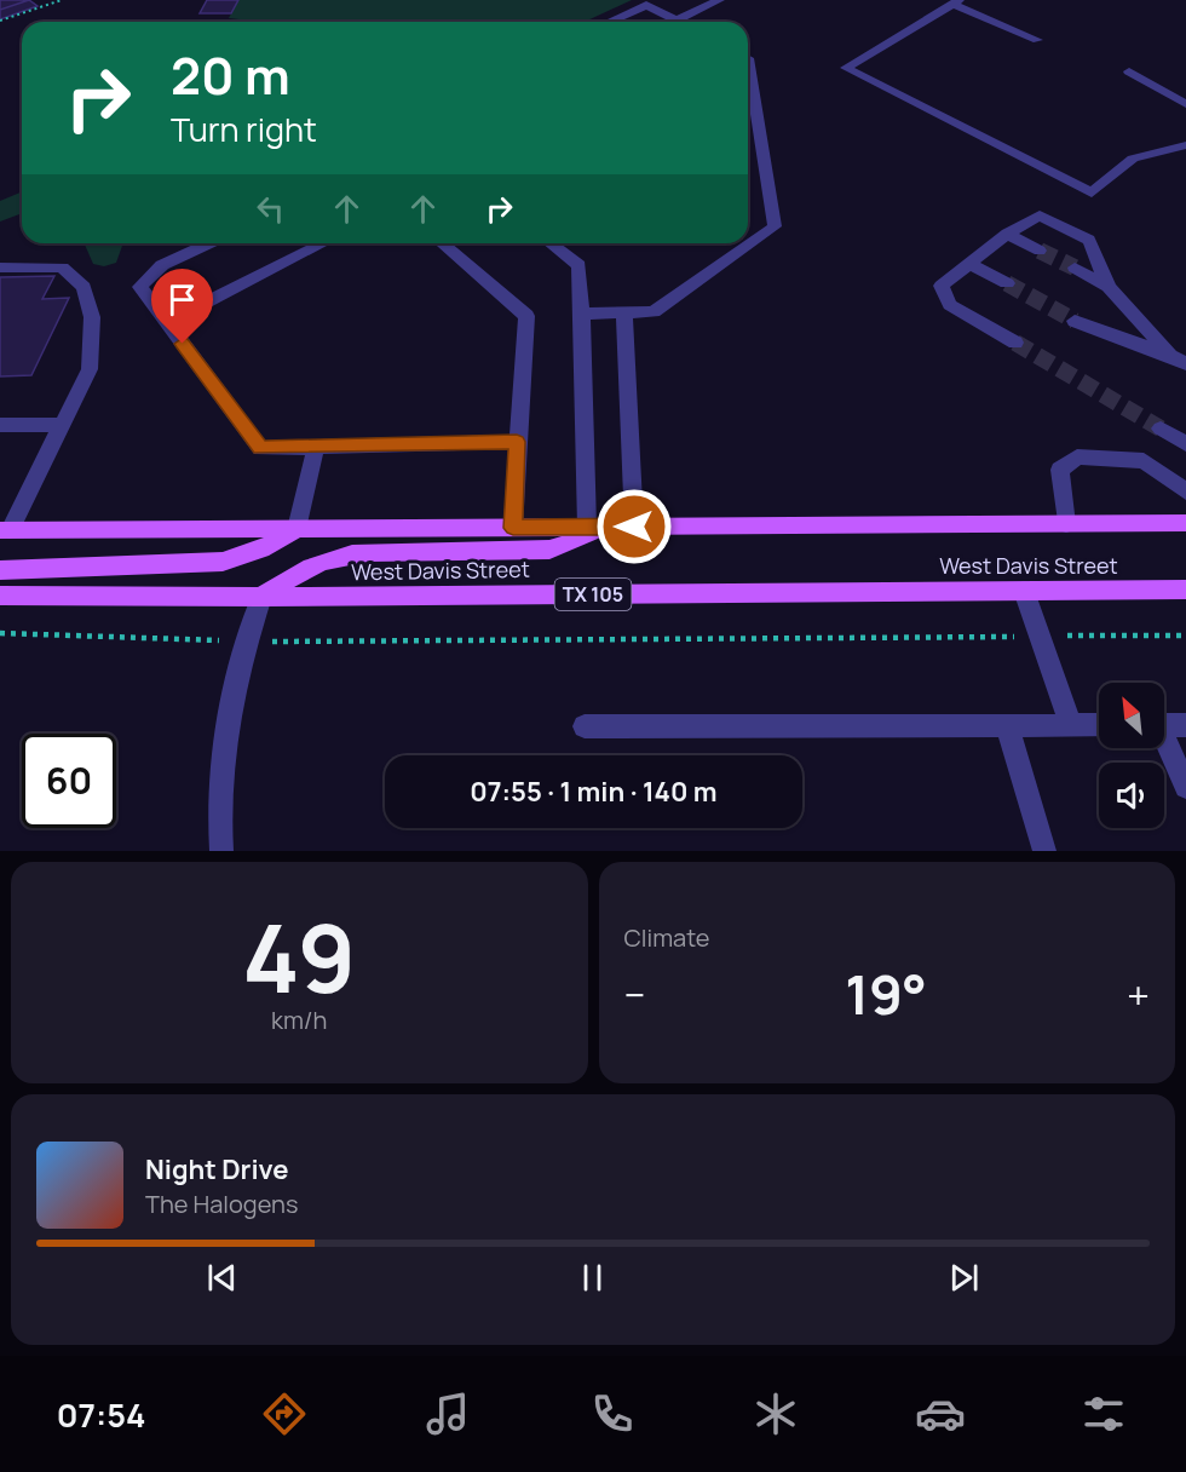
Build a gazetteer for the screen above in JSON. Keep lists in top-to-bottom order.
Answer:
{
  "streets": {
    "main road": ["West Davis Street", "TX 105"]
  },
  "north": "top left",
  "page": {
    "turn": ["20 m", "Turn right"],
    "limit": "60",
    "trip": "07:55 · 1 min · 140 m",
    "tile": [
      ["49", "km/h"],
      "Climate"
    ],
    "heat": ["−", "19°", "+"],
    "song": ["Night Drive", "The Halogens"],
    "tabs": "07:54"
  }
}
